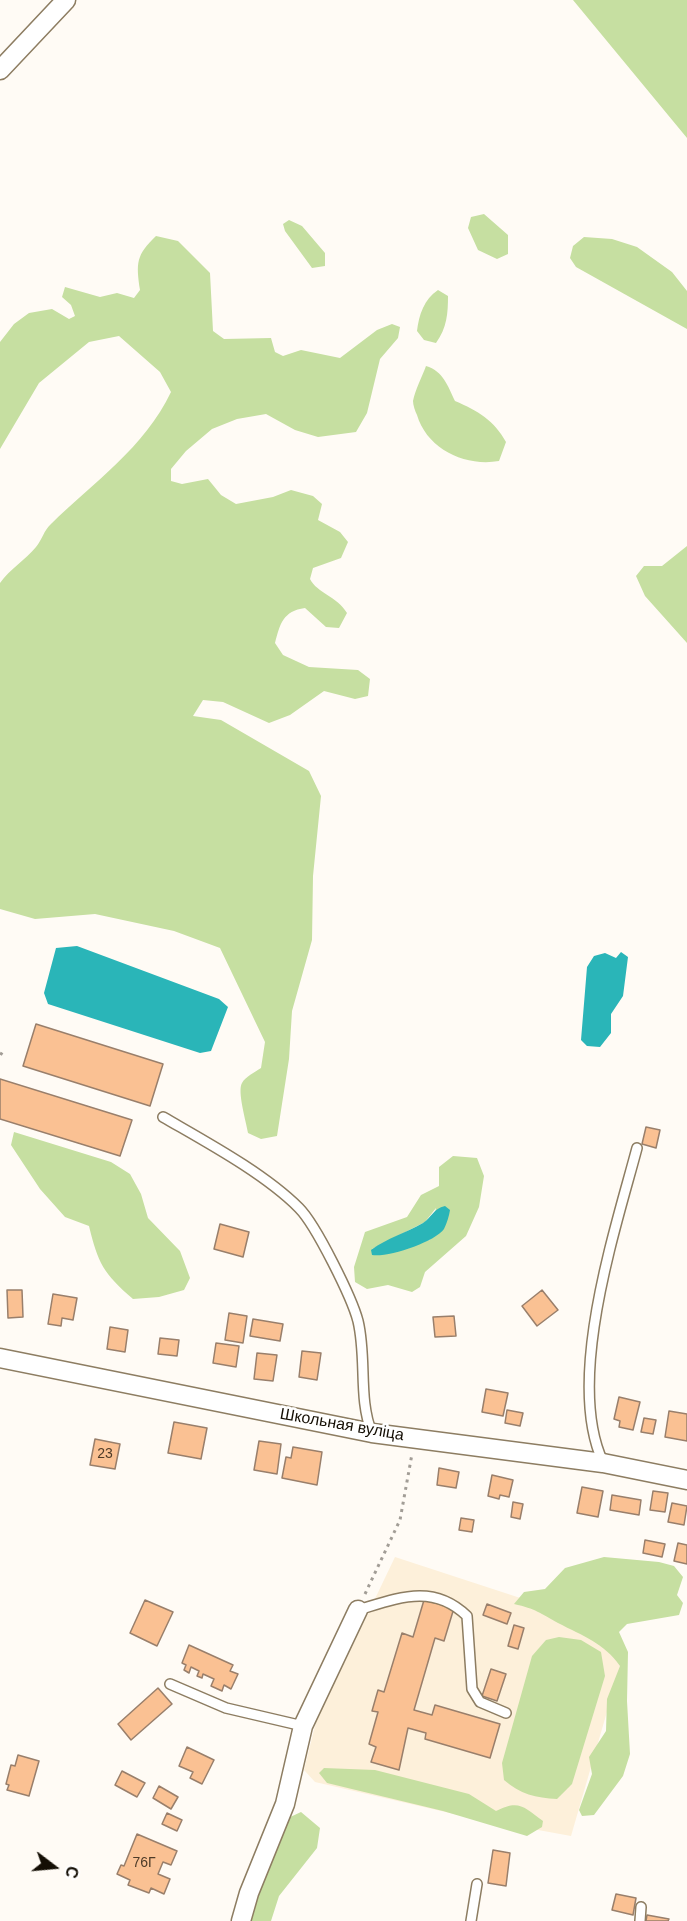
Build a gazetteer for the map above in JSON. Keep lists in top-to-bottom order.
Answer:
{
  "streets": {
    "street": ["Школьная вуліца"]
  },
  "house_numbers": ["23", "76Г"],
  "north": "right"
}
